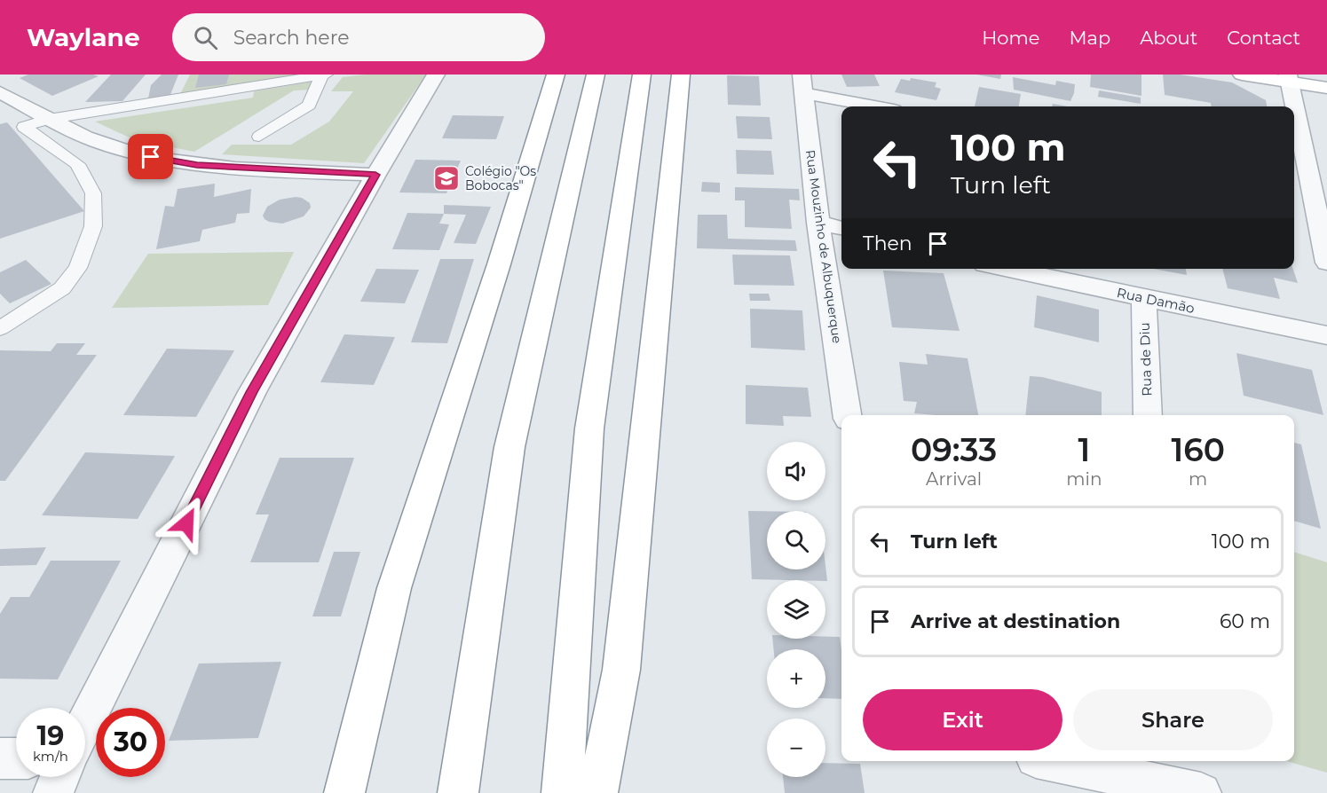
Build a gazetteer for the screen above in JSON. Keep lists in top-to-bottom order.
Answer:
{
  "streets": {
    "street": ["Rua Mouzinho de Albuquerque", "Rua Damão", "Rua de Diu"]
  },
  "crossings": [
    ["Rua Damão", "Rua de Diu"]
  ],
  "places": {
    "school or university": ["Colégio \"Os Bobocas\""]
  },
  "page": {
    "header": "Waylane",
    "search": "Search here",
    "nav": [
      "Home",
      "Map",
      "About",
      "Contact"
    ],
    "turn": ["100 m", "Turn left"],
    "then": "Then",
    "eta": [
      "09:33",
      "Arrival",
      "1",
      "min",
      "160",
      "m"
    ],
    "map_buttons": ["+", "−"],
    "list": [
      {
        "name": "Turn left",
        "value": "100 m"
      },
      {
        "name": "Arrive at destination",
        "value": "60 m"
      }
    ],
    "buttons": ["Exit", "Share"],
    "speed": "19 km/h",
    "limit": "30"
  }
}
